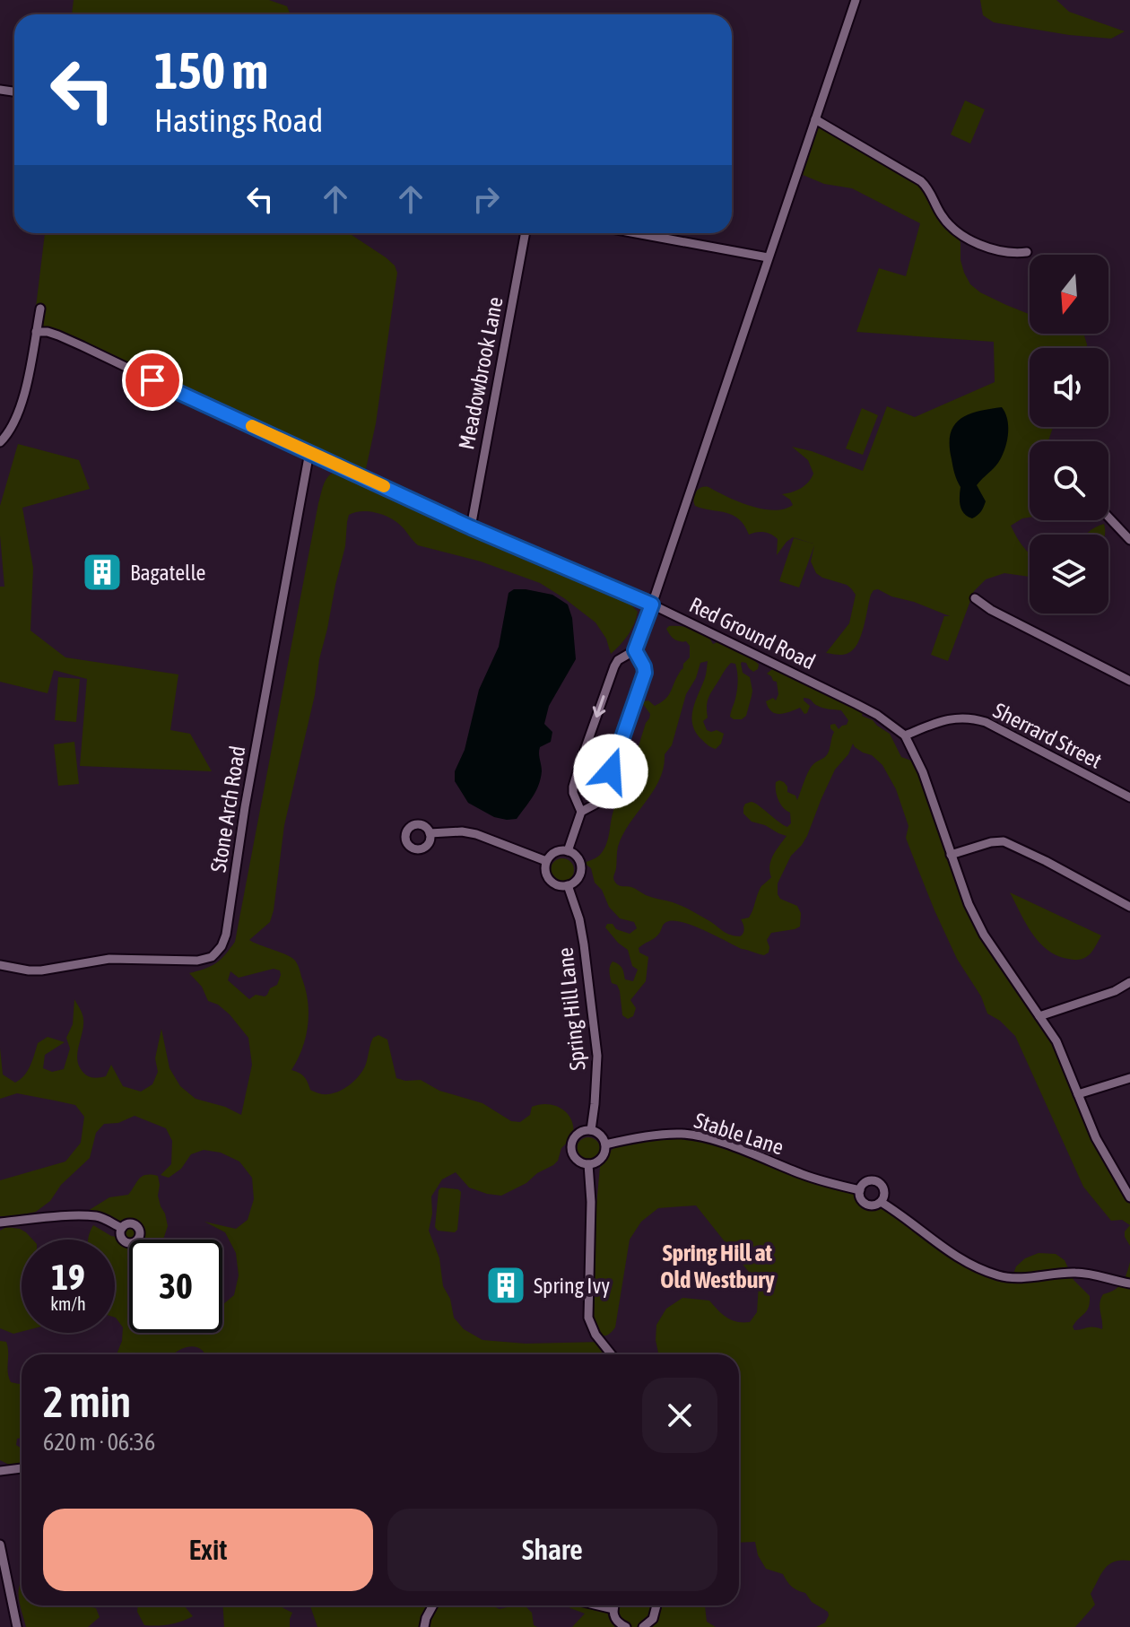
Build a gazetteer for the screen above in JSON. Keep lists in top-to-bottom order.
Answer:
{
  "streets": {
    "street": [
      "Meadowbrook Lane",
      "Red Ground Road",
      "Sherrard Street",
      "Stone Arch Road",
      "Spring Hill Lane",
      "Stable Lane"
    ]
  },
  "crossings": [
    ["Meadowbrook Lane", "Red Ground Road"],
    ["Red Ground Road", "Sherrard Street"],
    ["Red Ground Road", "Stone Arch Road"],
    ["Spring Hill Lane", "Stable Lane"]
  ],
  "districts": ["Spring Hill at Old Westbury"],
  "places": {
    "building": ["Bagatelle", "Spring Ivy"]
  },
  "north": "bottom",
  "page": {
    "turn": ["150 m", "Hastings Road"],
    "speed": "19 km/h",
    "limit": "30",
    "heading": ["2 min", "620 m · 06:36"],
    "buttons": ["Exit", "Share"]
  }
}
